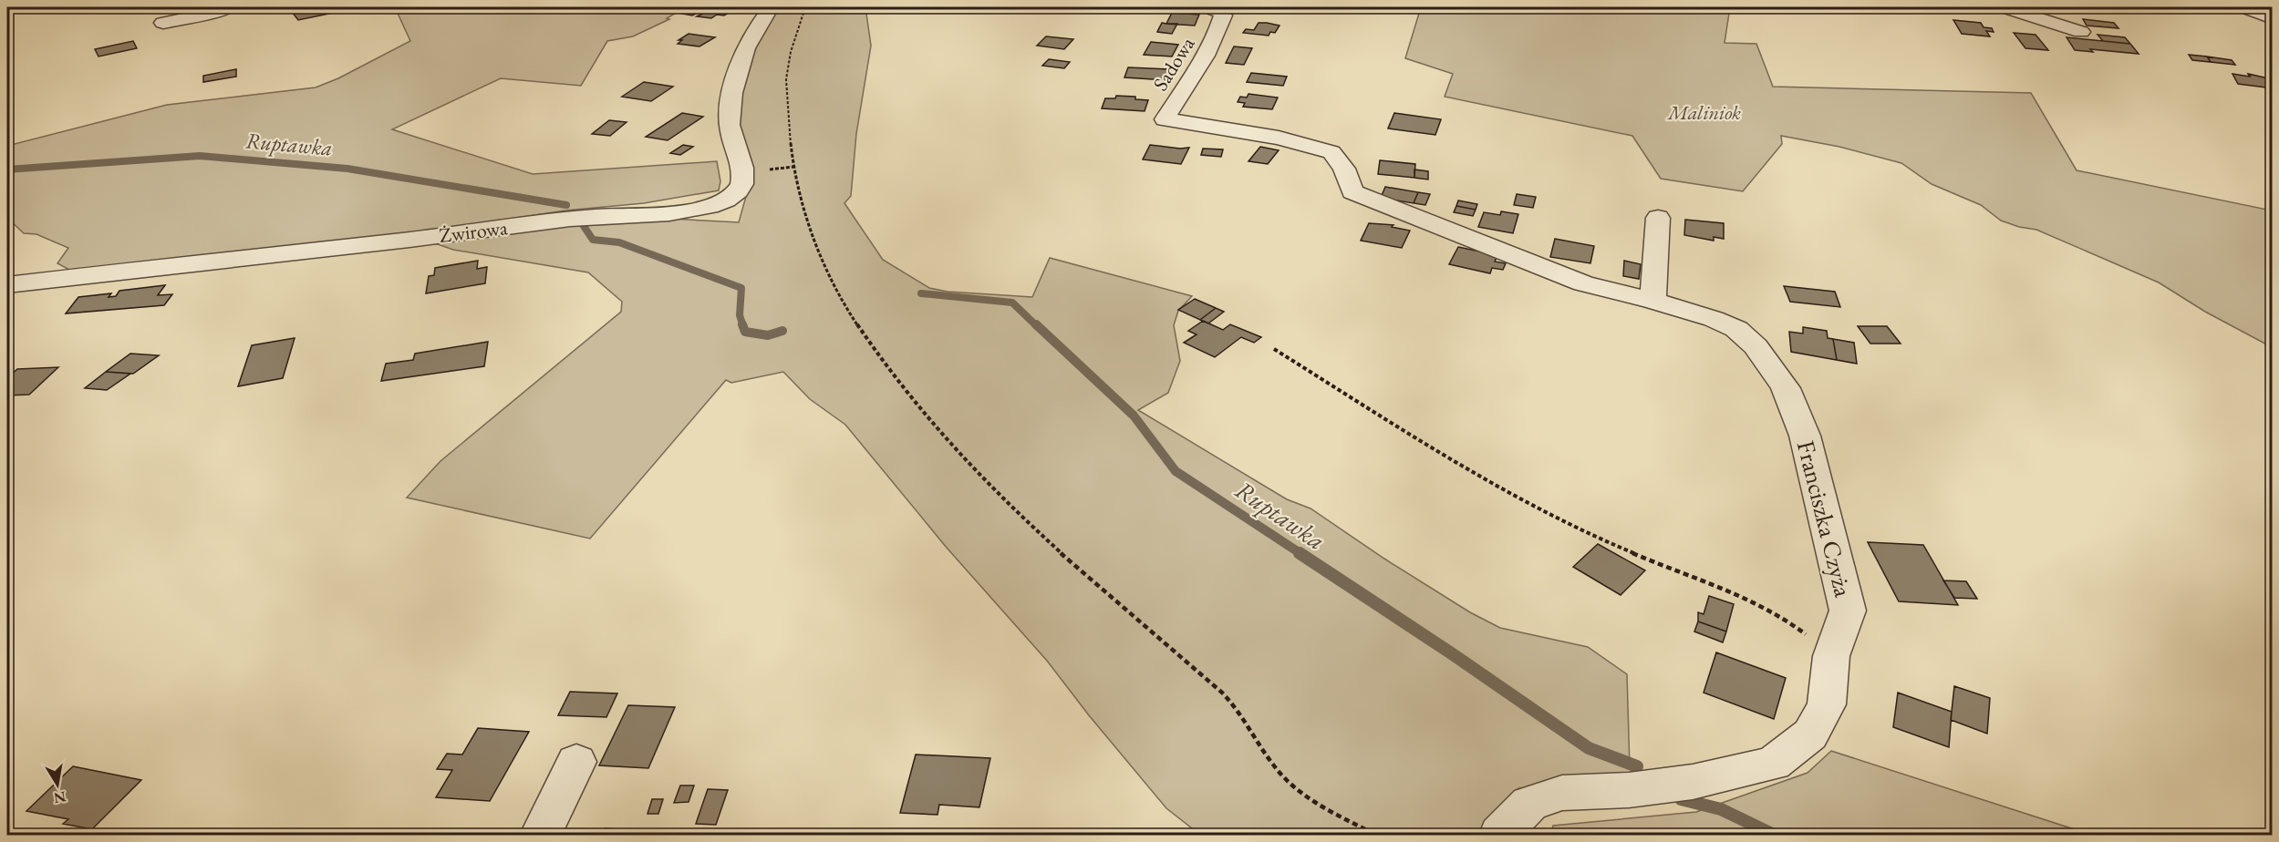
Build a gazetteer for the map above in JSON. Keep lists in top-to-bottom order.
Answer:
{
  "streets": {
    "street": ["Sadowa", "Żwirowa", "Franciszka Czyża"]
  },
  "crossings": [
    ["Sadowa", "Franciszka Czyża"]
  ],
  "water": ["Ruptawka"],
  "parks": ["Maliniok"],
  "north": "bottom"
}
